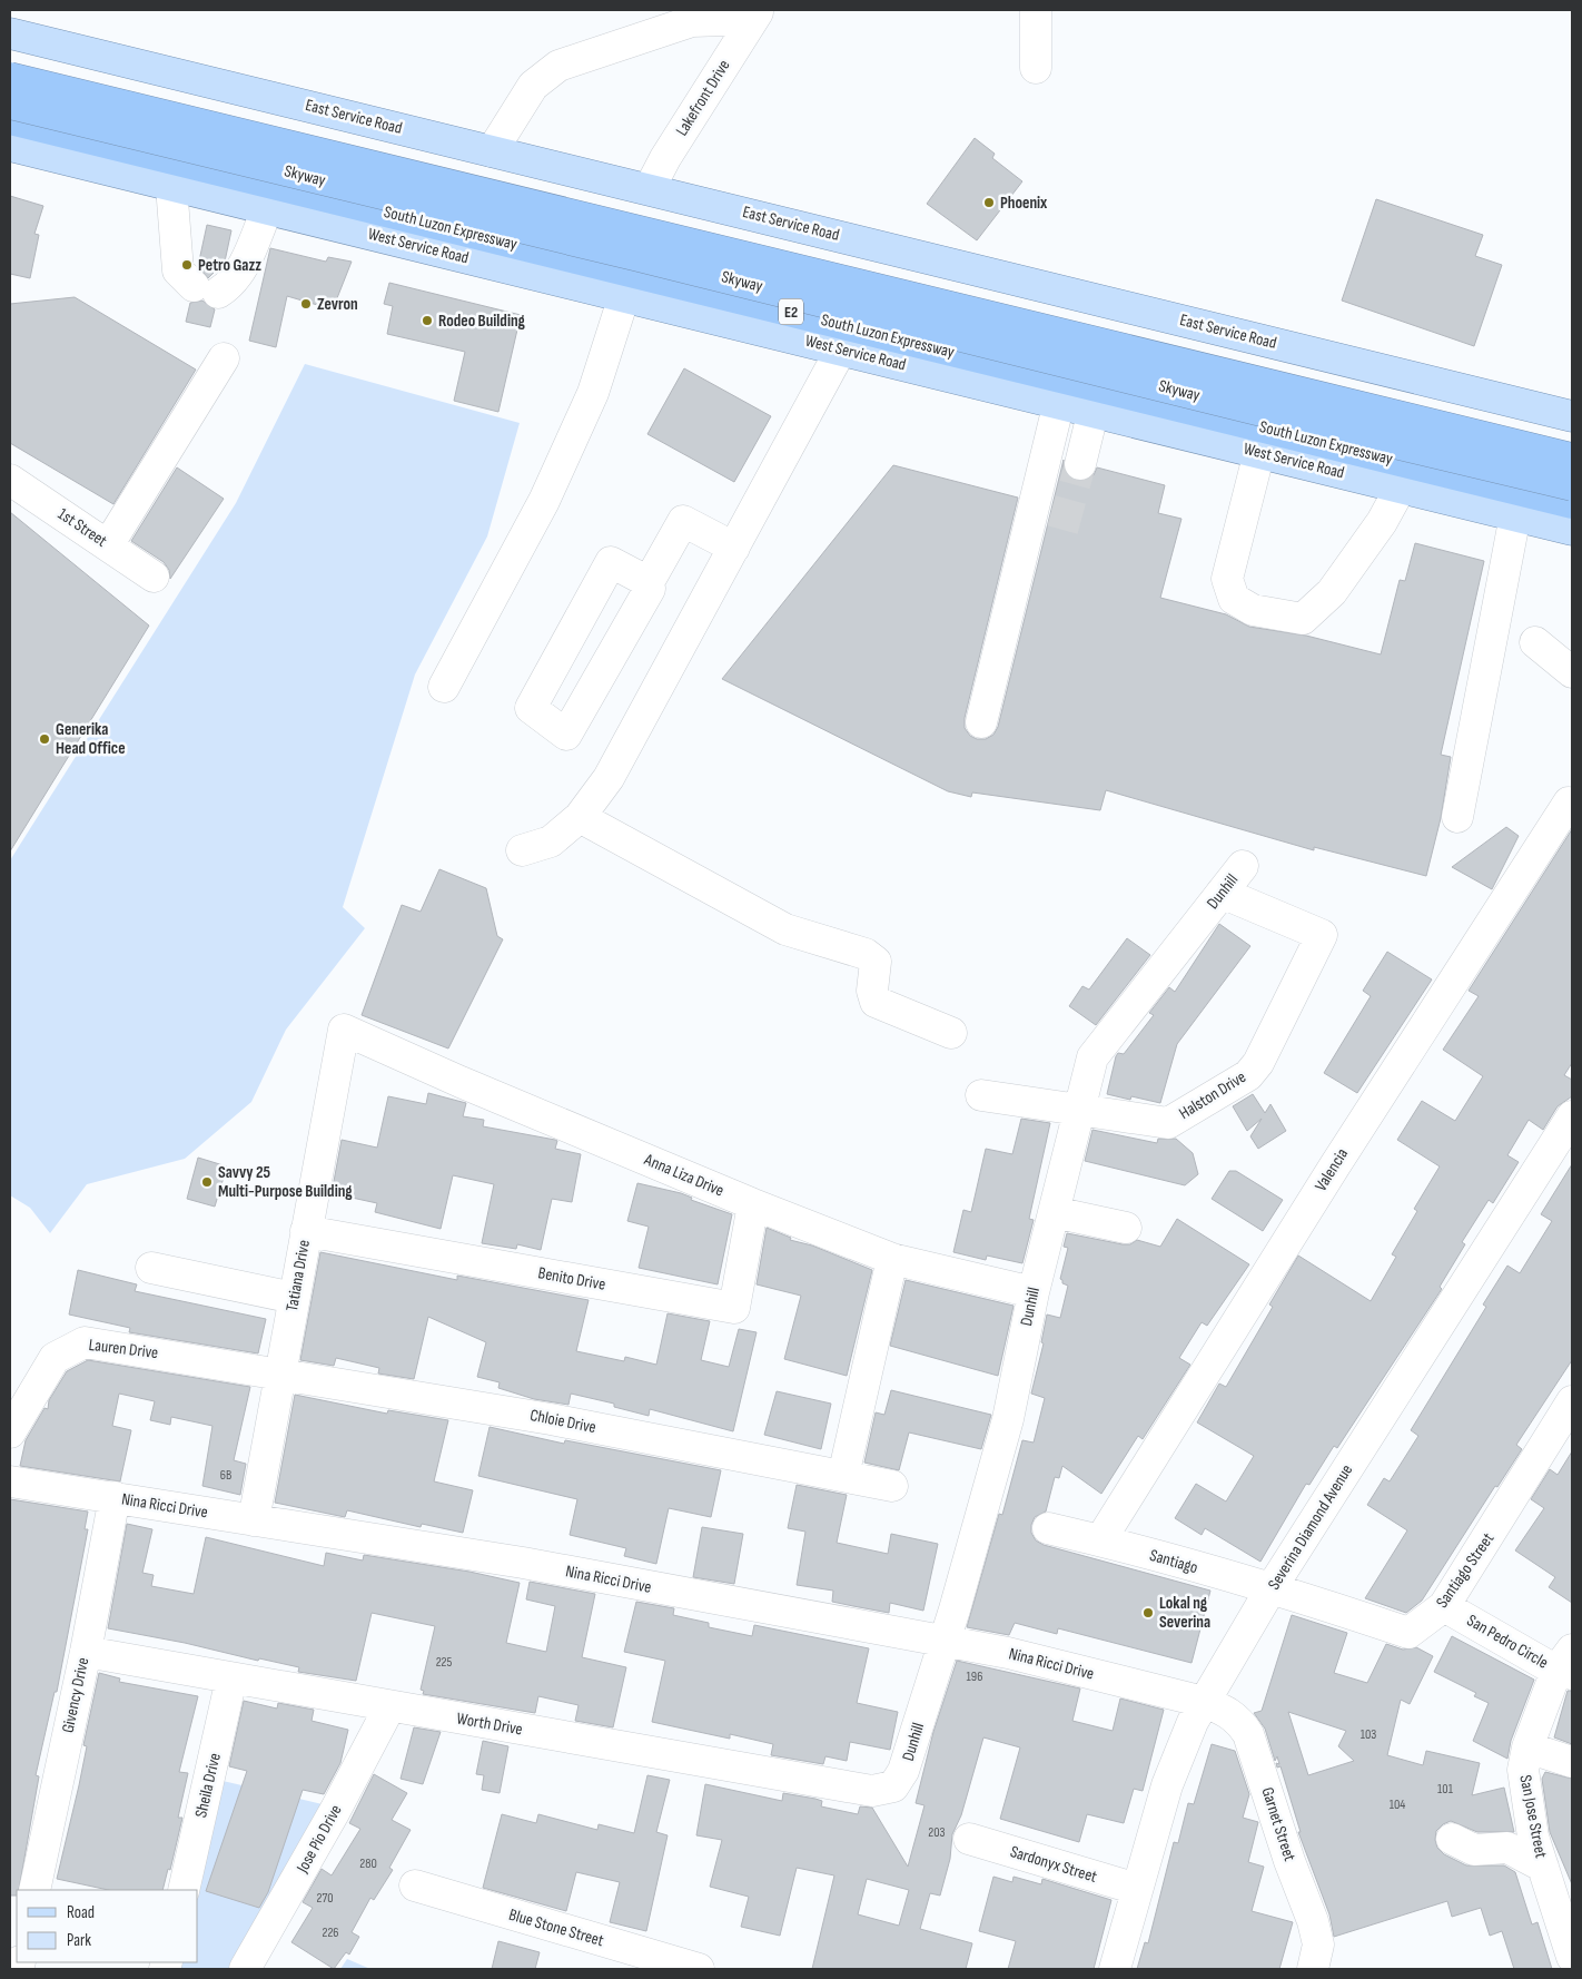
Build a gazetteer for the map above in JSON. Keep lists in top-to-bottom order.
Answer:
{
  "streets": {
    "highway": ["Skyway", "South Luzon Expressway", "E2"],
    "main road": ["East Service Road", "West Service Road"],
    "street": [
      "Lakefront Drive",
      "1st Street",
      "Dunhill",
      "Halston Drive",
      "Valencia",
      "Anna Liza Drive",
      "Tatiana Drive",
      "Benito Drive",
      "Lauren Drive",
      "Chloie Drive",
      "Nina Ricci Drive",
      "Severina Diamond Avenue",
      "Santiago",
      "Santiago Street",
      "San Pedro Circle",
      "Givency Drive",
      "Worth Drive",
      "Sheila Drive",
      "San Jose Street",
      "Garnet Street",
      "Jose Pio Drive",
      "Sardonyx Street",
      "Blue Stone Street"
    ]
  },
  "crossings": [
    ["Lakefront Drive", "East Service Road"],
    ["Dunhill", "Halston Drive"],
    ["Dunhill", "Anna Liza Drive"],
    ["Dunhill", "Nina Ricci Drive"],
    ["Dunhill", "Worth Drive"],
    ["Valencia", "Santiago"],
    ["Anna Liza Drive", "Tatiana Drive"],
    ["Anna Liza Drive", "Benito Drive"],
    ["Tatiana Drive", "Benito Drive"],
    ["Tatiana Drive", "Lauren Drive"],
    ["Tatiana Drive", "Chloie Drive"],
    ["Tatiana Drive", "Nina Ricci Drive"],
    ["Lauren Drive", "Chloie Drive"],
    ["Nina Ricci Drive", "Severina Diamond Avenue"],
    ["Nina Ricci Drive", "Givency Drive"],
    ["Nina Ricci Drive", "Garnet Street"],
    ["Severina Diamond Avenue", "Santiago"],
    ["Severina Diamond Avenue", "Santiago Street"],
    ["Severina Diamond Avenue", "Garnet Street"],
    ["Severina Diamond Avenue", "Sardonyx Street"],
    ["Santiago", "Santiago Street"],
    ["Santiago Street", "San Pedro Circle"],
    ["San Pedro Circle", "San Jose Street"],
    ["Givency Drive", "Worth Drive"],
    ["Worth Drive", "Sheila Drive"],
    ["Worth Drive", "Jose Pio Drive"]
  ],
  "places": [
    "Phoenix",
    "Petro Gazz",
    "Zevron",
    "Rodeo Building",
    "Generika Head Office",
    "Savvy 25 Multi-Purpose Building",
    "Lokal ng Severina"
  ],
  "house_numbers": [
    "6B",
    "225",
    "196",
    "103",
    "101",
    "104",
    "203",
    "280",
    "270",
    "226"
  ],
  "legend": ["Road", "Park"]
}
